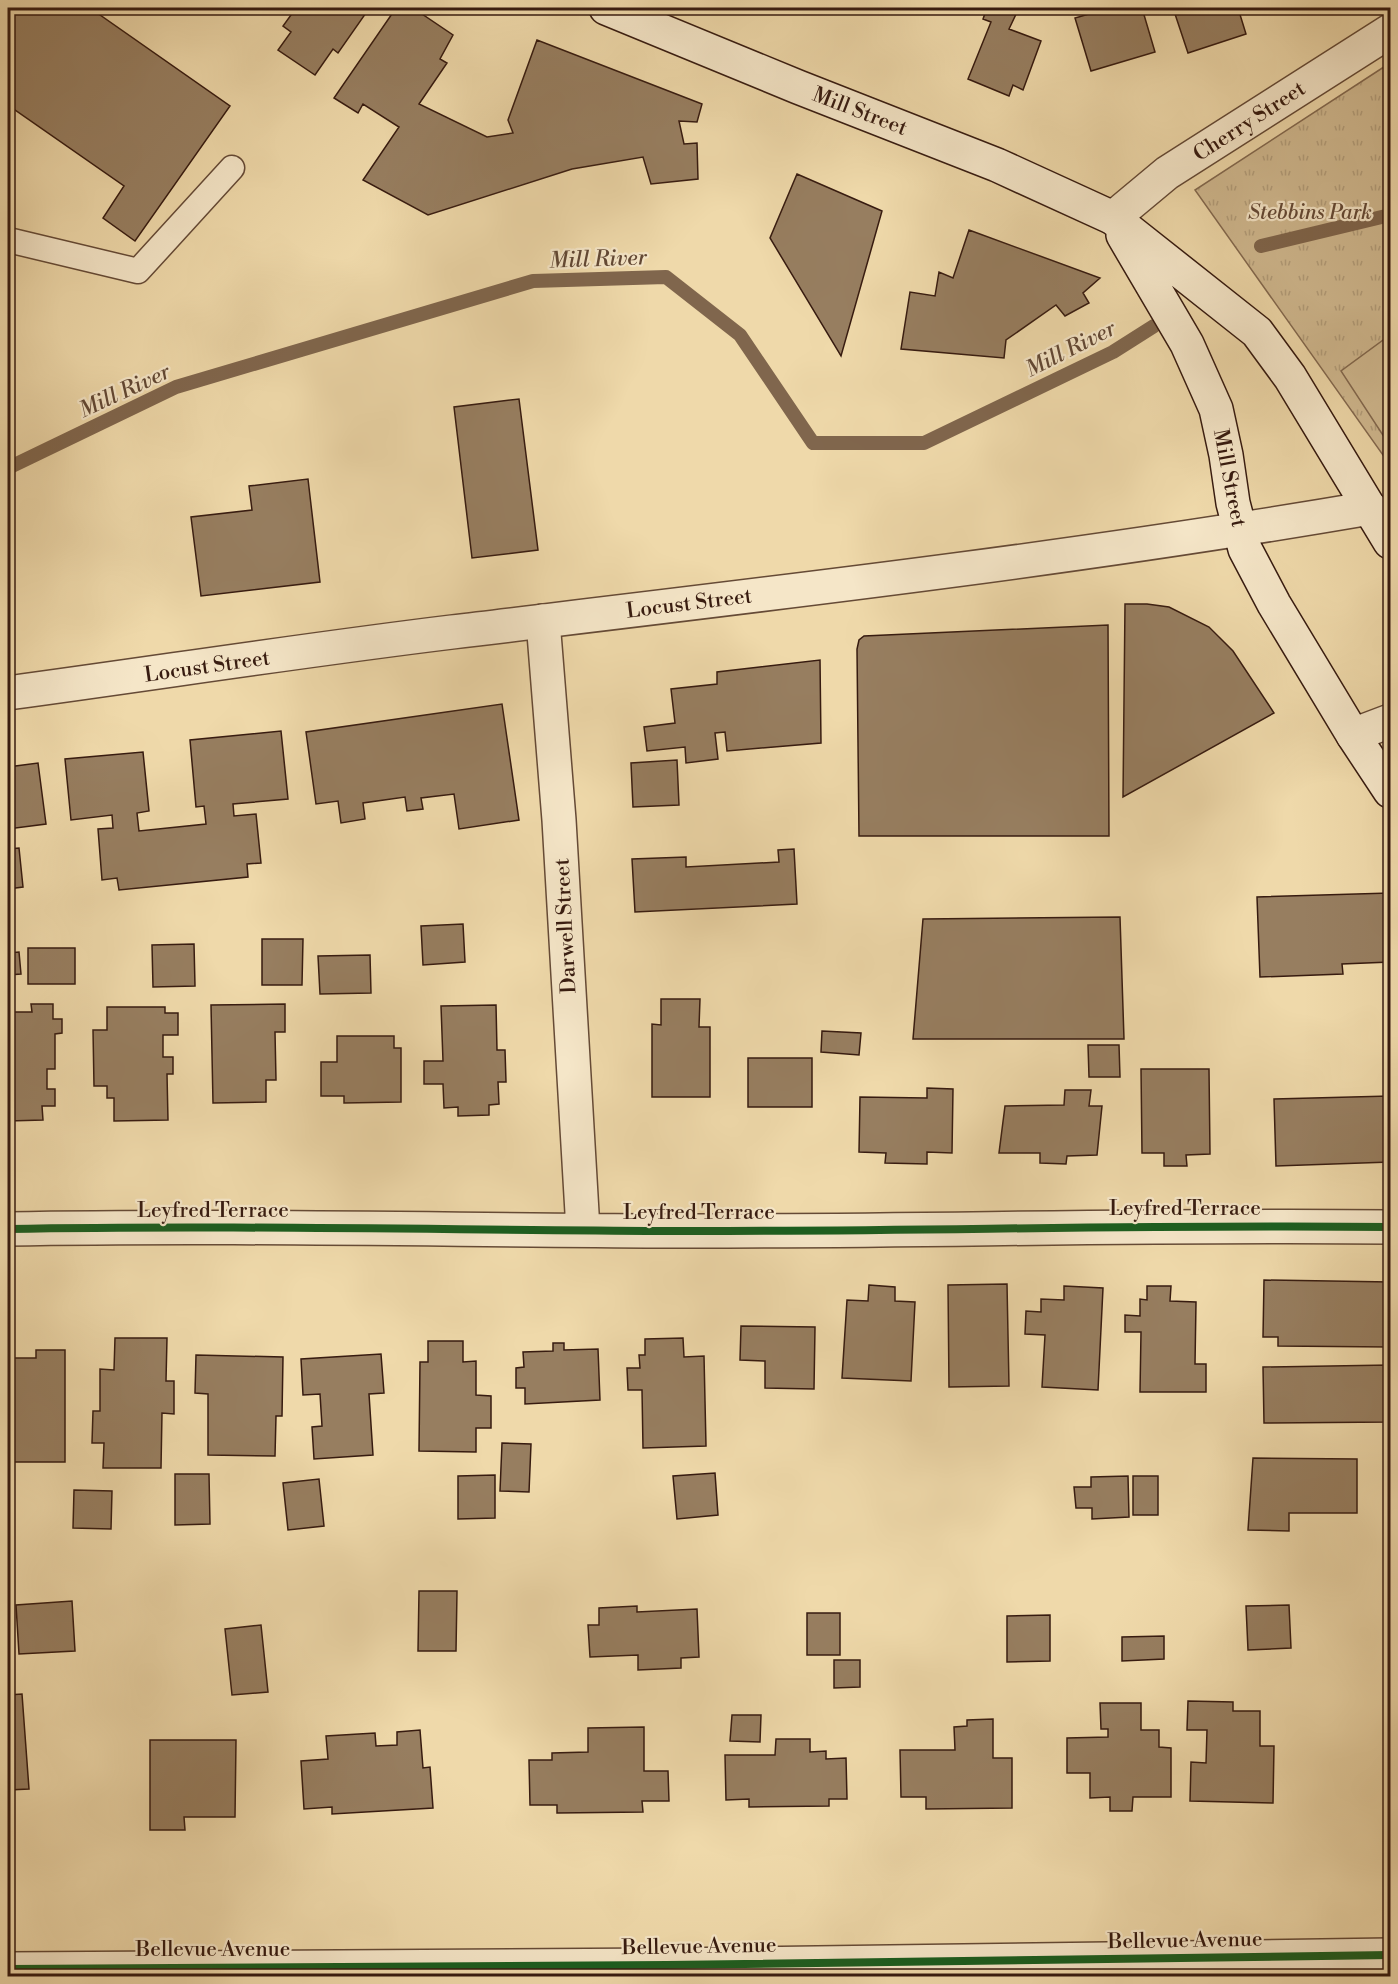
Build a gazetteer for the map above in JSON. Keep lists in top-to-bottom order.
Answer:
{
  "streets": {
    "street": [
      "Mill Street",
      "Cherry Street",
      "Locust Street",
      "Darwell Street",
      "Leyfred Terrace",
      "Bellevue Avenue"
    ]
  },
  "crossings": [
    ["Mill Street", "Cherry Street"],
    ["Mill Street", "Locust Street"],
    ["Locust Street", "Darwell Street"],
    ["Darwell Street", "Leyfred Terrace"]
  ],
  "water": ["Mill River"],
  "parks": ["Stebbins Park"]
}
